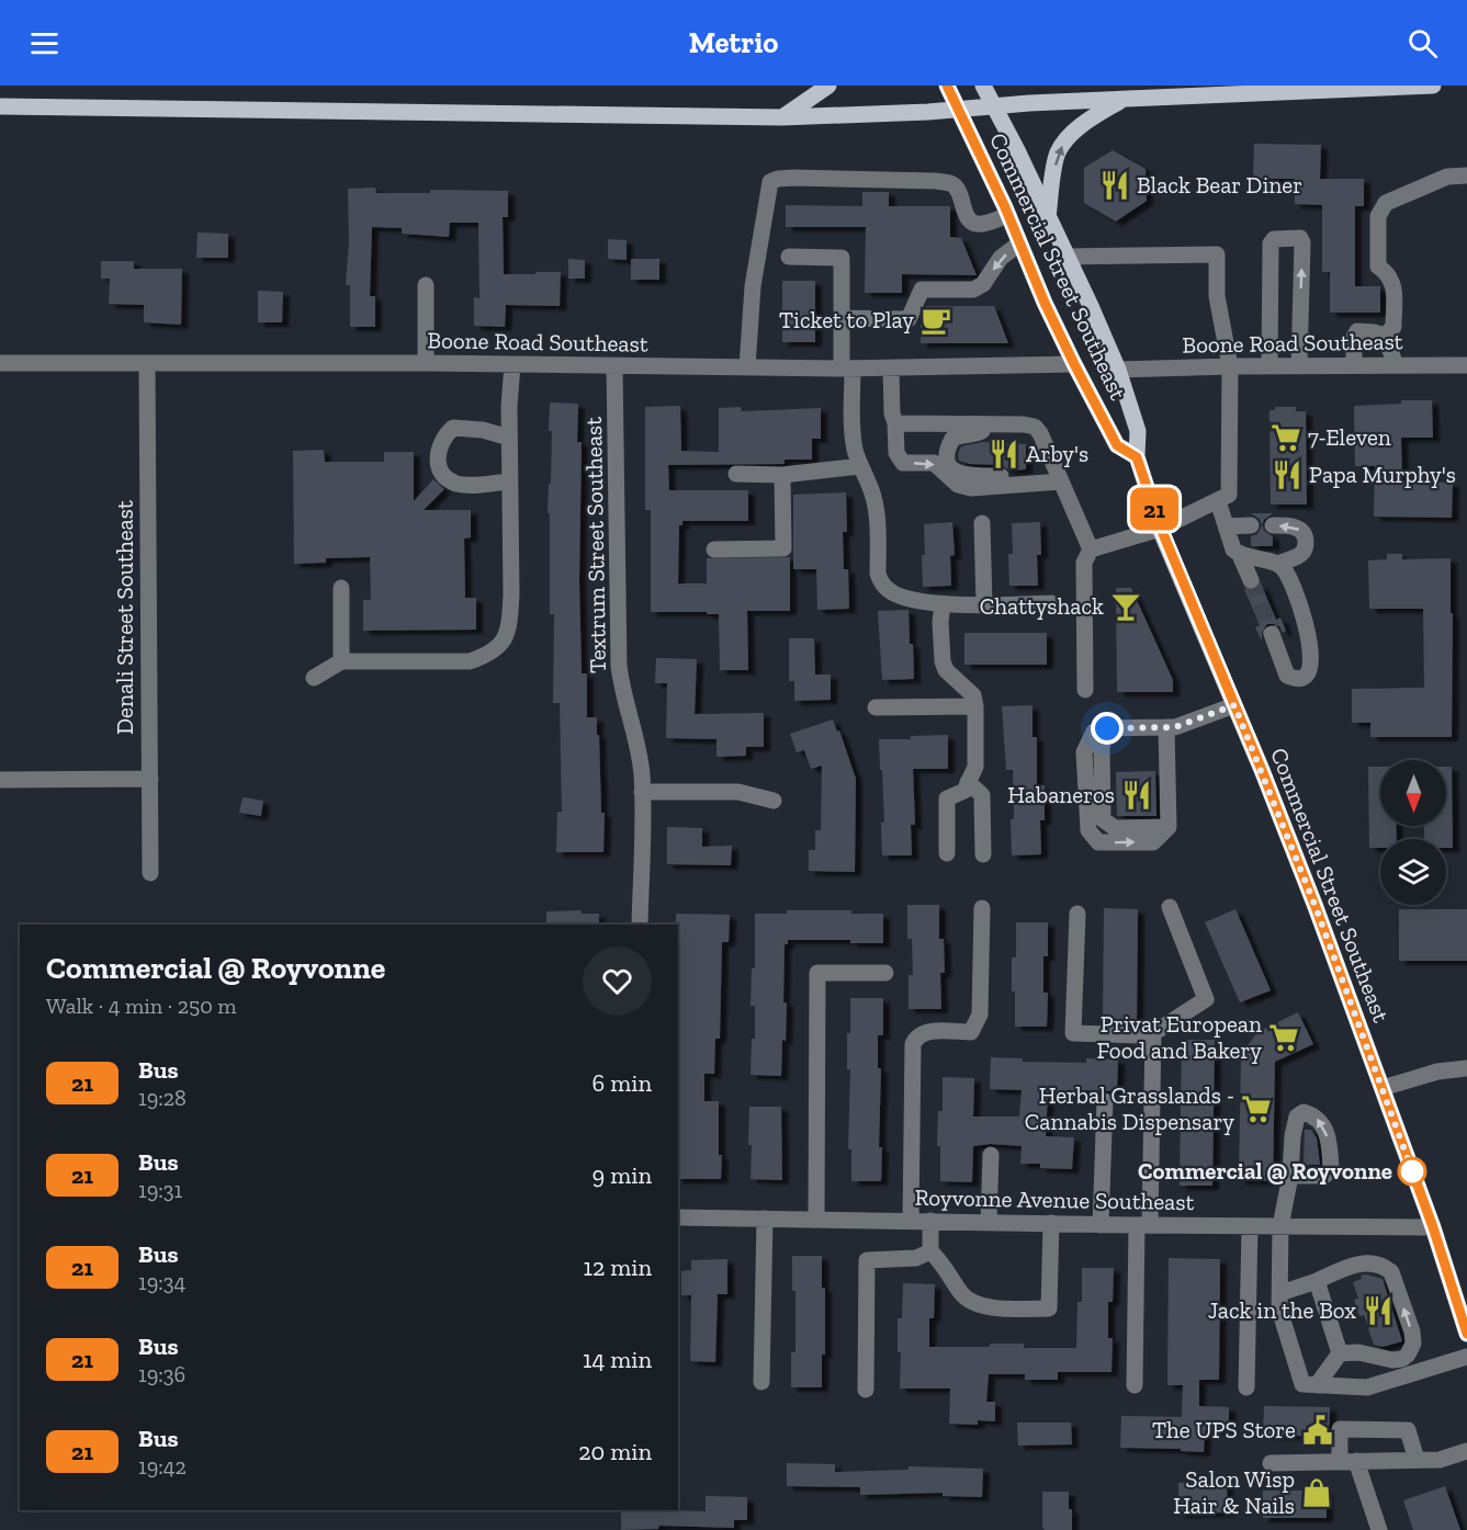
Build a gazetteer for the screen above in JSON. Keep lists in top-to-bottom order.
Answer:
{
  "streets": {
    "main road": ["Commercial Street Southeast"],
    "street": [
      "Boone Road Southeast",
      "Textrum Street Southeast",
      "Denali Street Southeast",
      "Royvonne Avenue Southeast"
    ]
  },
  "crossings": [
    ["Commercial Street Southeast", "Boone Road Southeast"],
    ["Commercial Street Southeast", "Royvonne Avenue Southeast"],
    ["Boone Road Southeast", "Textrum Street Southeast"],
    ["Boone Road Southeast", "Denali Street Southeast"]
  ],
  "places": {
    "restaurant": [
      "Black Bear Diner",
      "Arby's",
      "Papa Murphy's",
      "Habaneros",
      "Jack in the Box"
    ],
    "cafe": ["Ticket to Play"],
    "supermarket": ["7-Eleven", "Privat European Food and Bakery", "Herbal Grasslands - Cannabis Dispensary"],
    "bar": ["Chattyshack"],
    "other": ["Commercial @ Royvonne"],
    "public building": ["The UPS Store"],
    "shop": ["Salon Wisp Hair & Nails"]
  },
  "lines": ["bus line 21"],
  "north": "bottom",
  "page": {
    "header": "Metrio",
    "on_map": "21",
    "heading": ["Commercial @ Royvonne", "Walk · 4 min · 250 m"],
    "list": [
      {
        "mark": "21",
        "name": "Bus",
        "note": "19:28",
        "value": "6 min"
      },
      {
        "mark": "21",
        "name": "Bus",
        "note": "19:31",
        "value": "9 min"
      },
      {
        "mark": "21",
        "name": "Bus",
        "note": "19:34",
        "value": "12 min"
      },
      {
        "mark": "21",
        "name": "Bus",
        "note": "19:36",
        "value": "14 min"
      },
      {
        "mark": "21",
        "name": "Bus",
        "note": "19:42",
        "value": "20 min"
      }
    ]
  }
}
